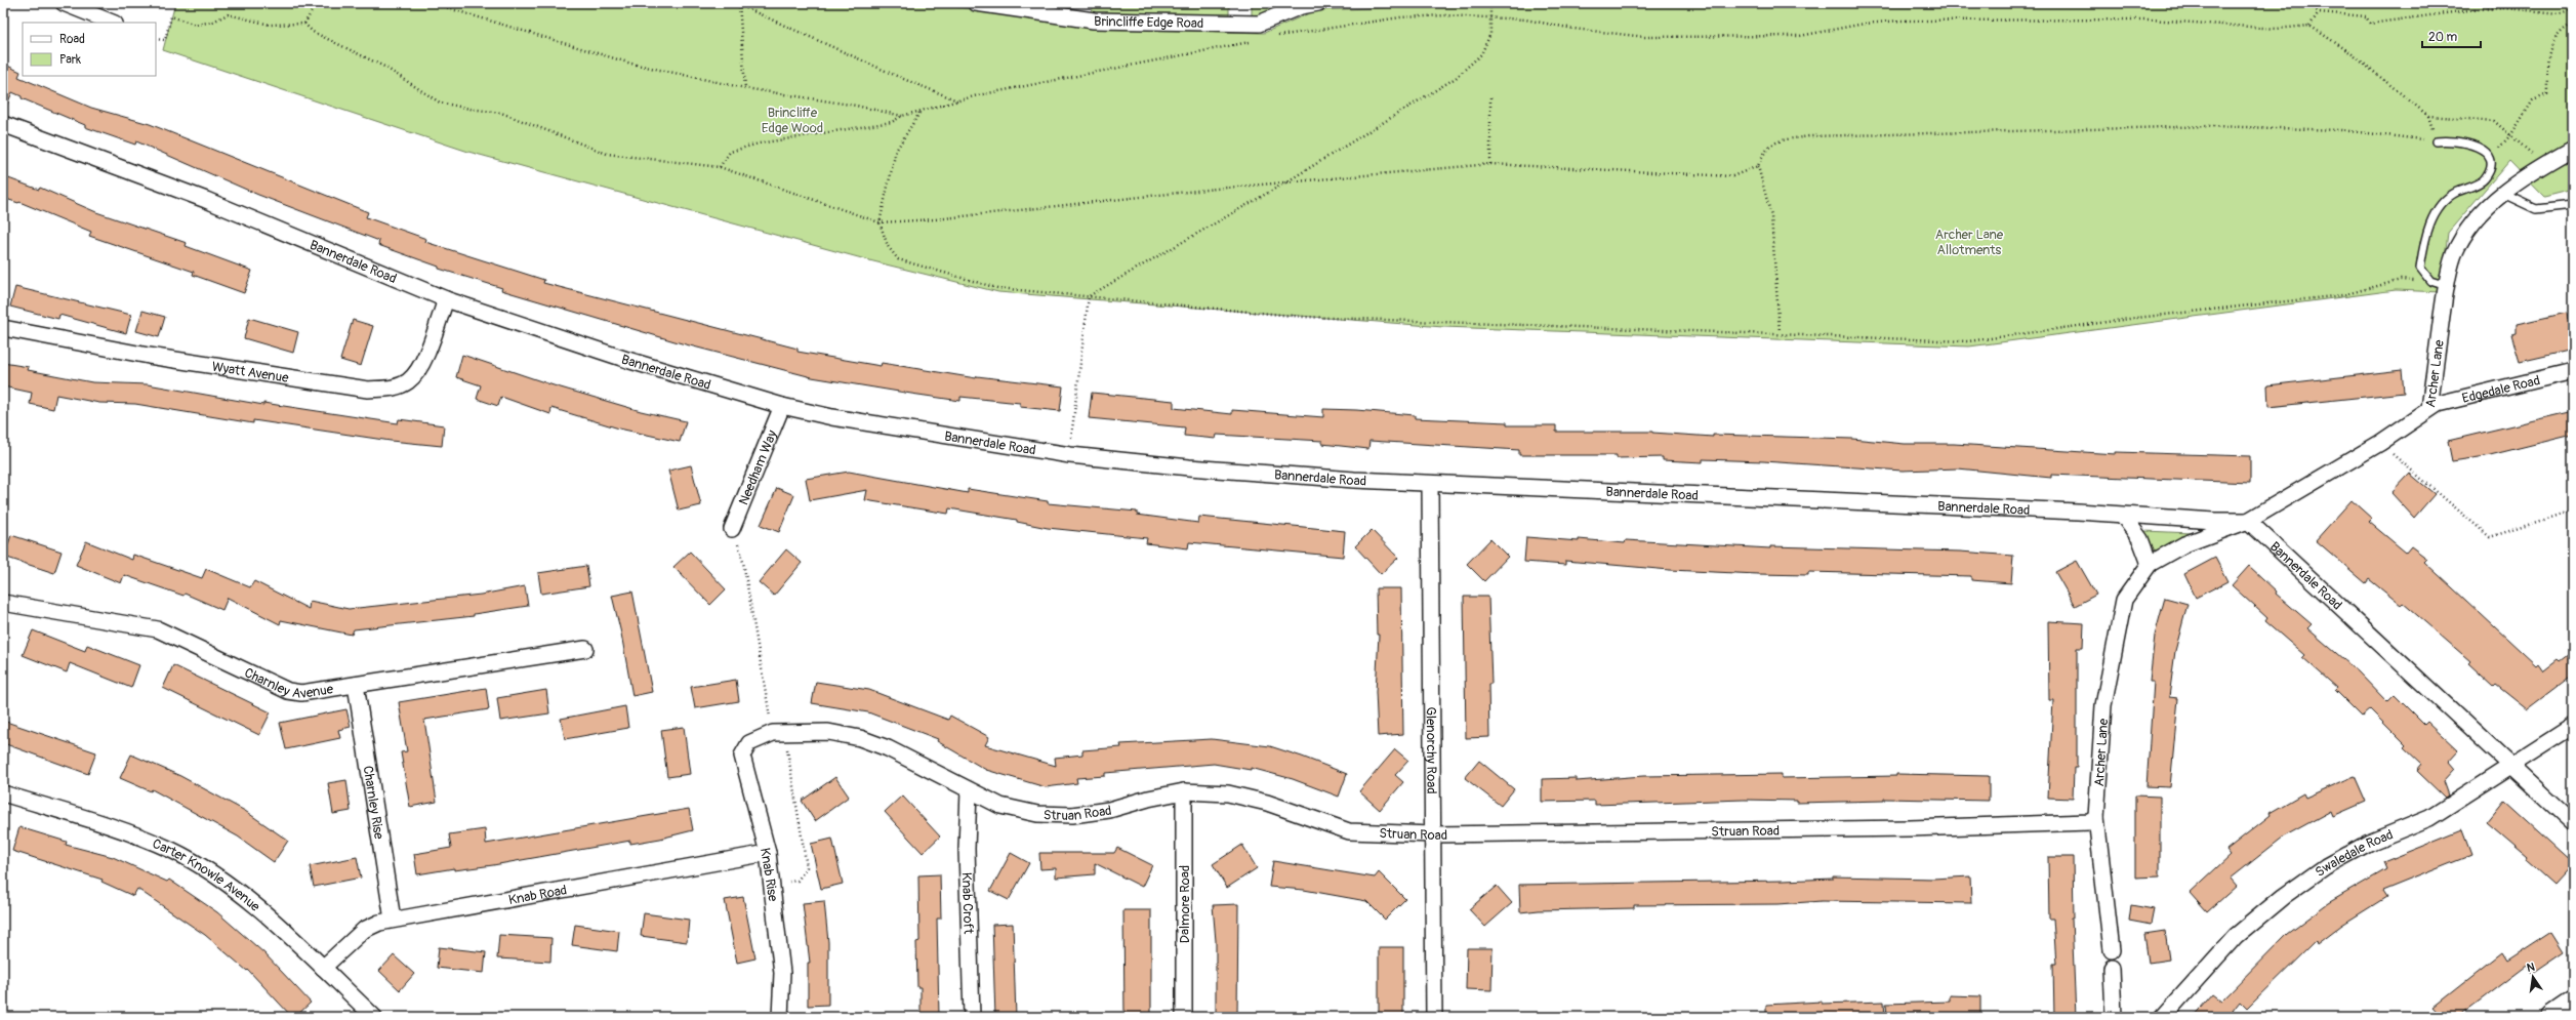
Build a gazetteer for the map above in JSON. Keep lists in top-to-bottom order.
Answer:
{
  "streets": {
    "street": [
      "Brincliffe Edge Road",
      "Bannerdale Road",
      "Wyatt Avenue",
      "Archer Lane",
      "Edgedale Road",
      "Needham Way",
      "Charnley Avenue",
      "Glenorchy Road",
      "Charnley Rise",
      "Struan Road",
      "Swaledale Road",
      "Knab Rise",
      "Carter Knowle Avenue",
      "Knab Road",
      "Knab Croft",
      "Dalmore Road"
    ]
  },
  "crossings": [
    ["Bannerdale Road", "Wyatt Avenue"],
    ["Bannerdale Road", "Archer Lane"],
    ["Bannerdale Road", "Needham Way"],
    ["Bannerdale Road", "Glenorchy Road"],
    ["Bannerdale Road", "Swaledale Road"],
    ["Archer Lane", "Edgedale Road"],
    ["Archer Lane", "Struan Road"],
    ["Charnley Avenue", "Charnley Rise"],
    ["Glenorchy Road", "Struan Road"],
    ["Charnley Rise", "Knab Road"],
    ["Struan Road", "Knab Rise"],
    ["Struan Road", "Knab Croft"],
    ["Struan Road", "Dalmore Road"],
    ["Knab Rise", "Knab Road"],
    ["Carter Knowle Avenue", "Knab Road"]
  ],
  "parks": ["Brincliffe Edge Wood", "Archer Lane Allotments"],
  "legend": ["Road", "Park"],
  "scale_bar": "20 m",
  "north": "top"
}
